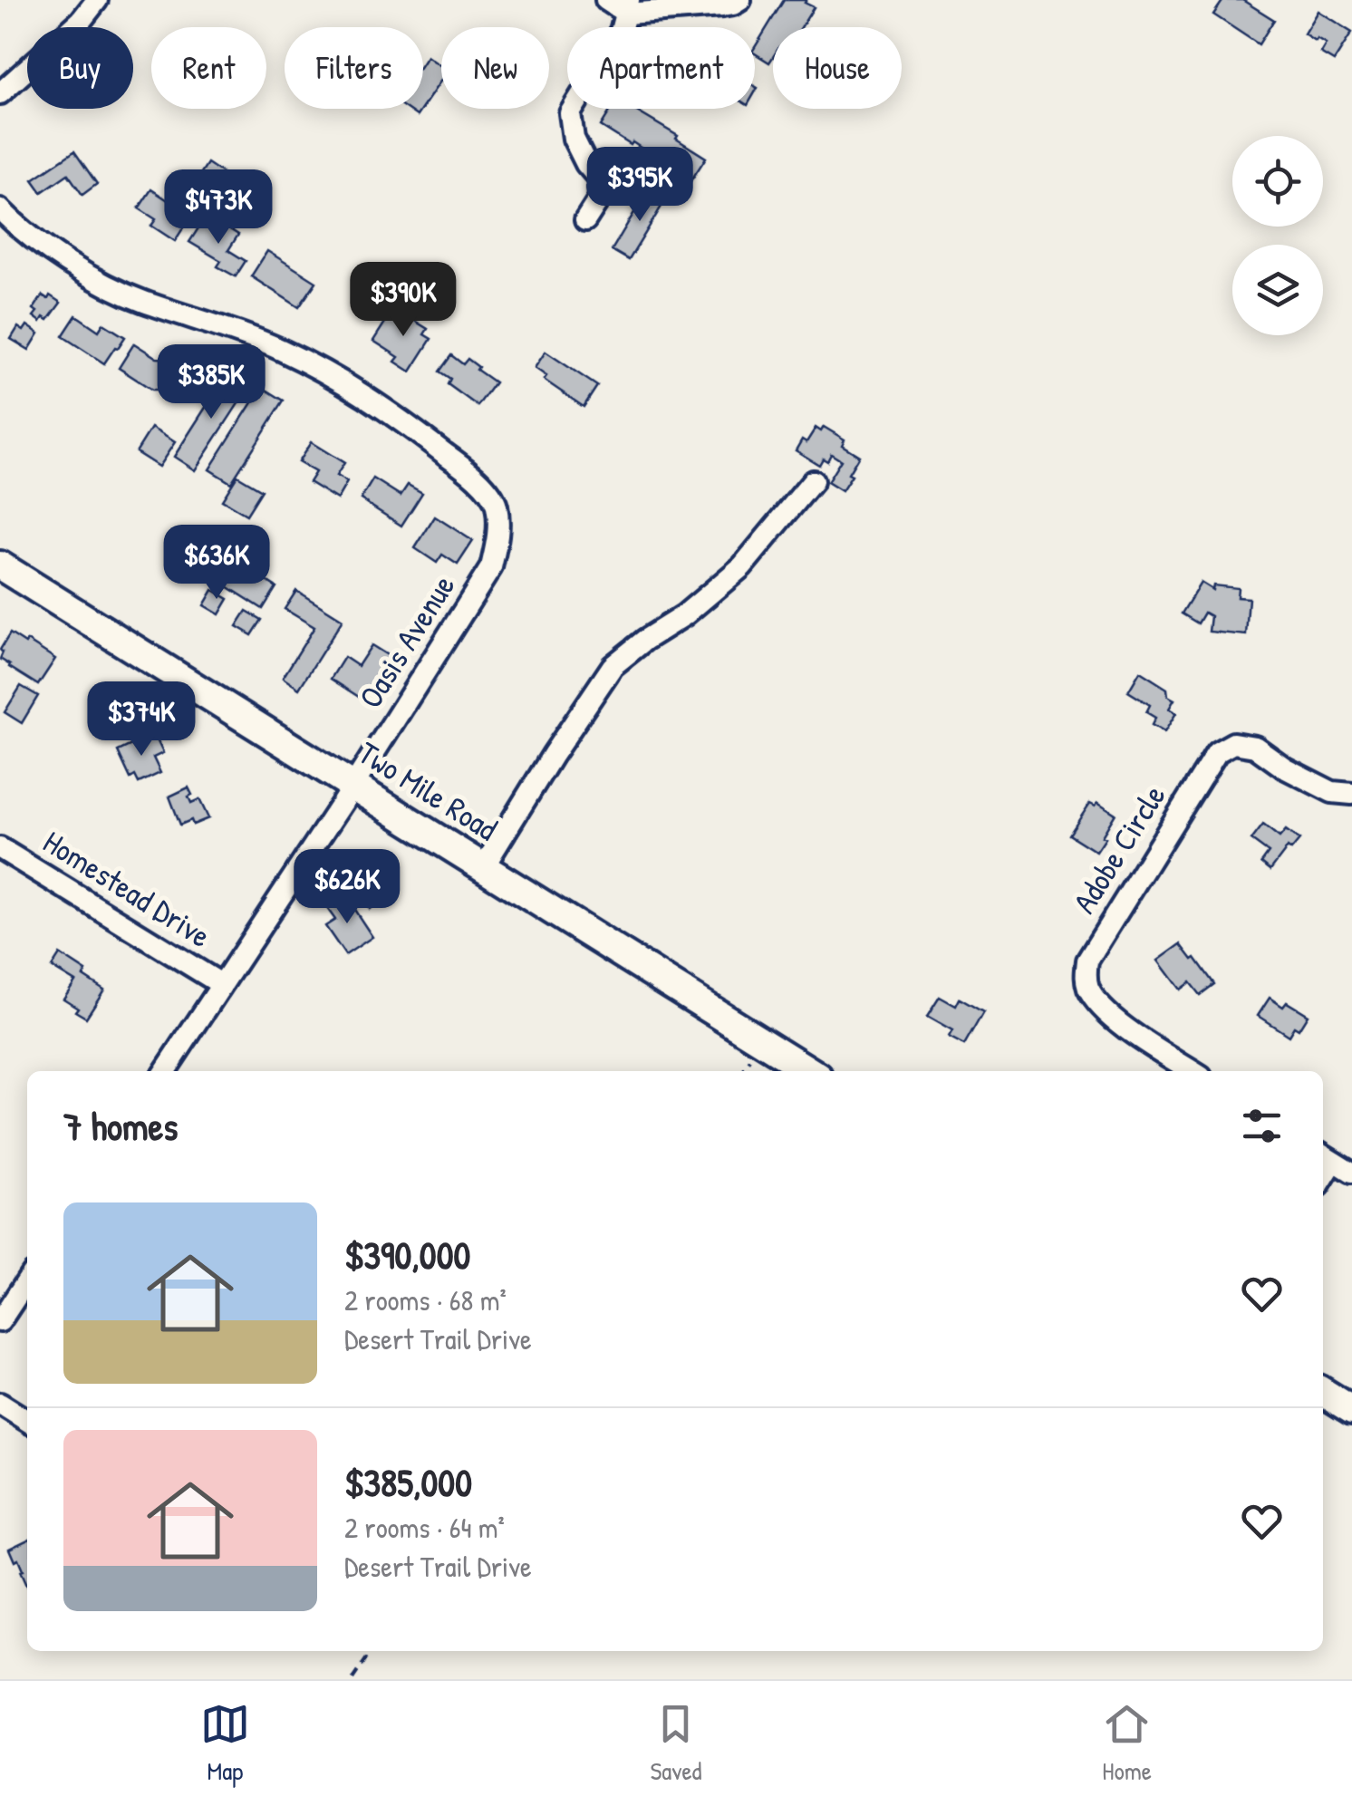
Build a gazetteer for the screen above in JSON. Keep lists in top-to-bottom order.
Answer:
{
  "streets": {
    "main road": ["Two Mile Road"],
    "street": ["Oasis Avenue", "Adobe Circle", "Homestead Drive"]
  },
  "crossings": [
    ["Oasis Avenue", "Two Mile Road"],
    ["Oasis Avenue", "Homestead Drive"]
  ],
  "page": {
    "chip": [
      "Buy",
      "Rent",
      "Filters",
      "New",
      "Apartment",
      "House"
    ],
    "price": [
      "$395K",
      "$473K",
      "$390K",
      "$385K",
      "$636K",
      "$374K",
      "$626K"
    ],
    "heading": "7 homes",
    "list": [
      {
        "name": "$390,000",
        "note": "2 rooms · 68 m² · Desert Trail Drive"
      },
      {
        "name": "$385,000",
        "note": "2 rooms · 64 m² · Desert Trail Drive"
      }
    ],
    "tabs": ["Map", "Saved", "Home"]
  }
}
